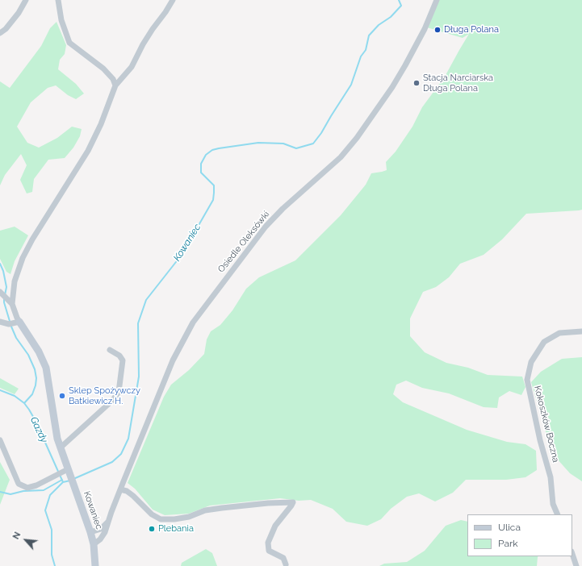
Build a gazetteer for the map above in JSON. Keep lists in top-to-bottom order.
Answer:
{
  "streets": {
    "street": ["Osiedle Oleksówki", "Kokoszków Boczna", "Kowaniec"]
  },
  "crossings": [
    ["Osiedle Oleksówki", "Kowaniec"]
  ],
  "water": ["Kowaniec", "Gazdy"],
  "places": [
    "Długa Polana",
    "Stacja Narciarska Długa Polana",
    "Sklep Spożywczy Batkiewicz H.",
    "Plebania"
  ],
  "legend": ["Ulica", "Park"],
  "north": "top left"
}
